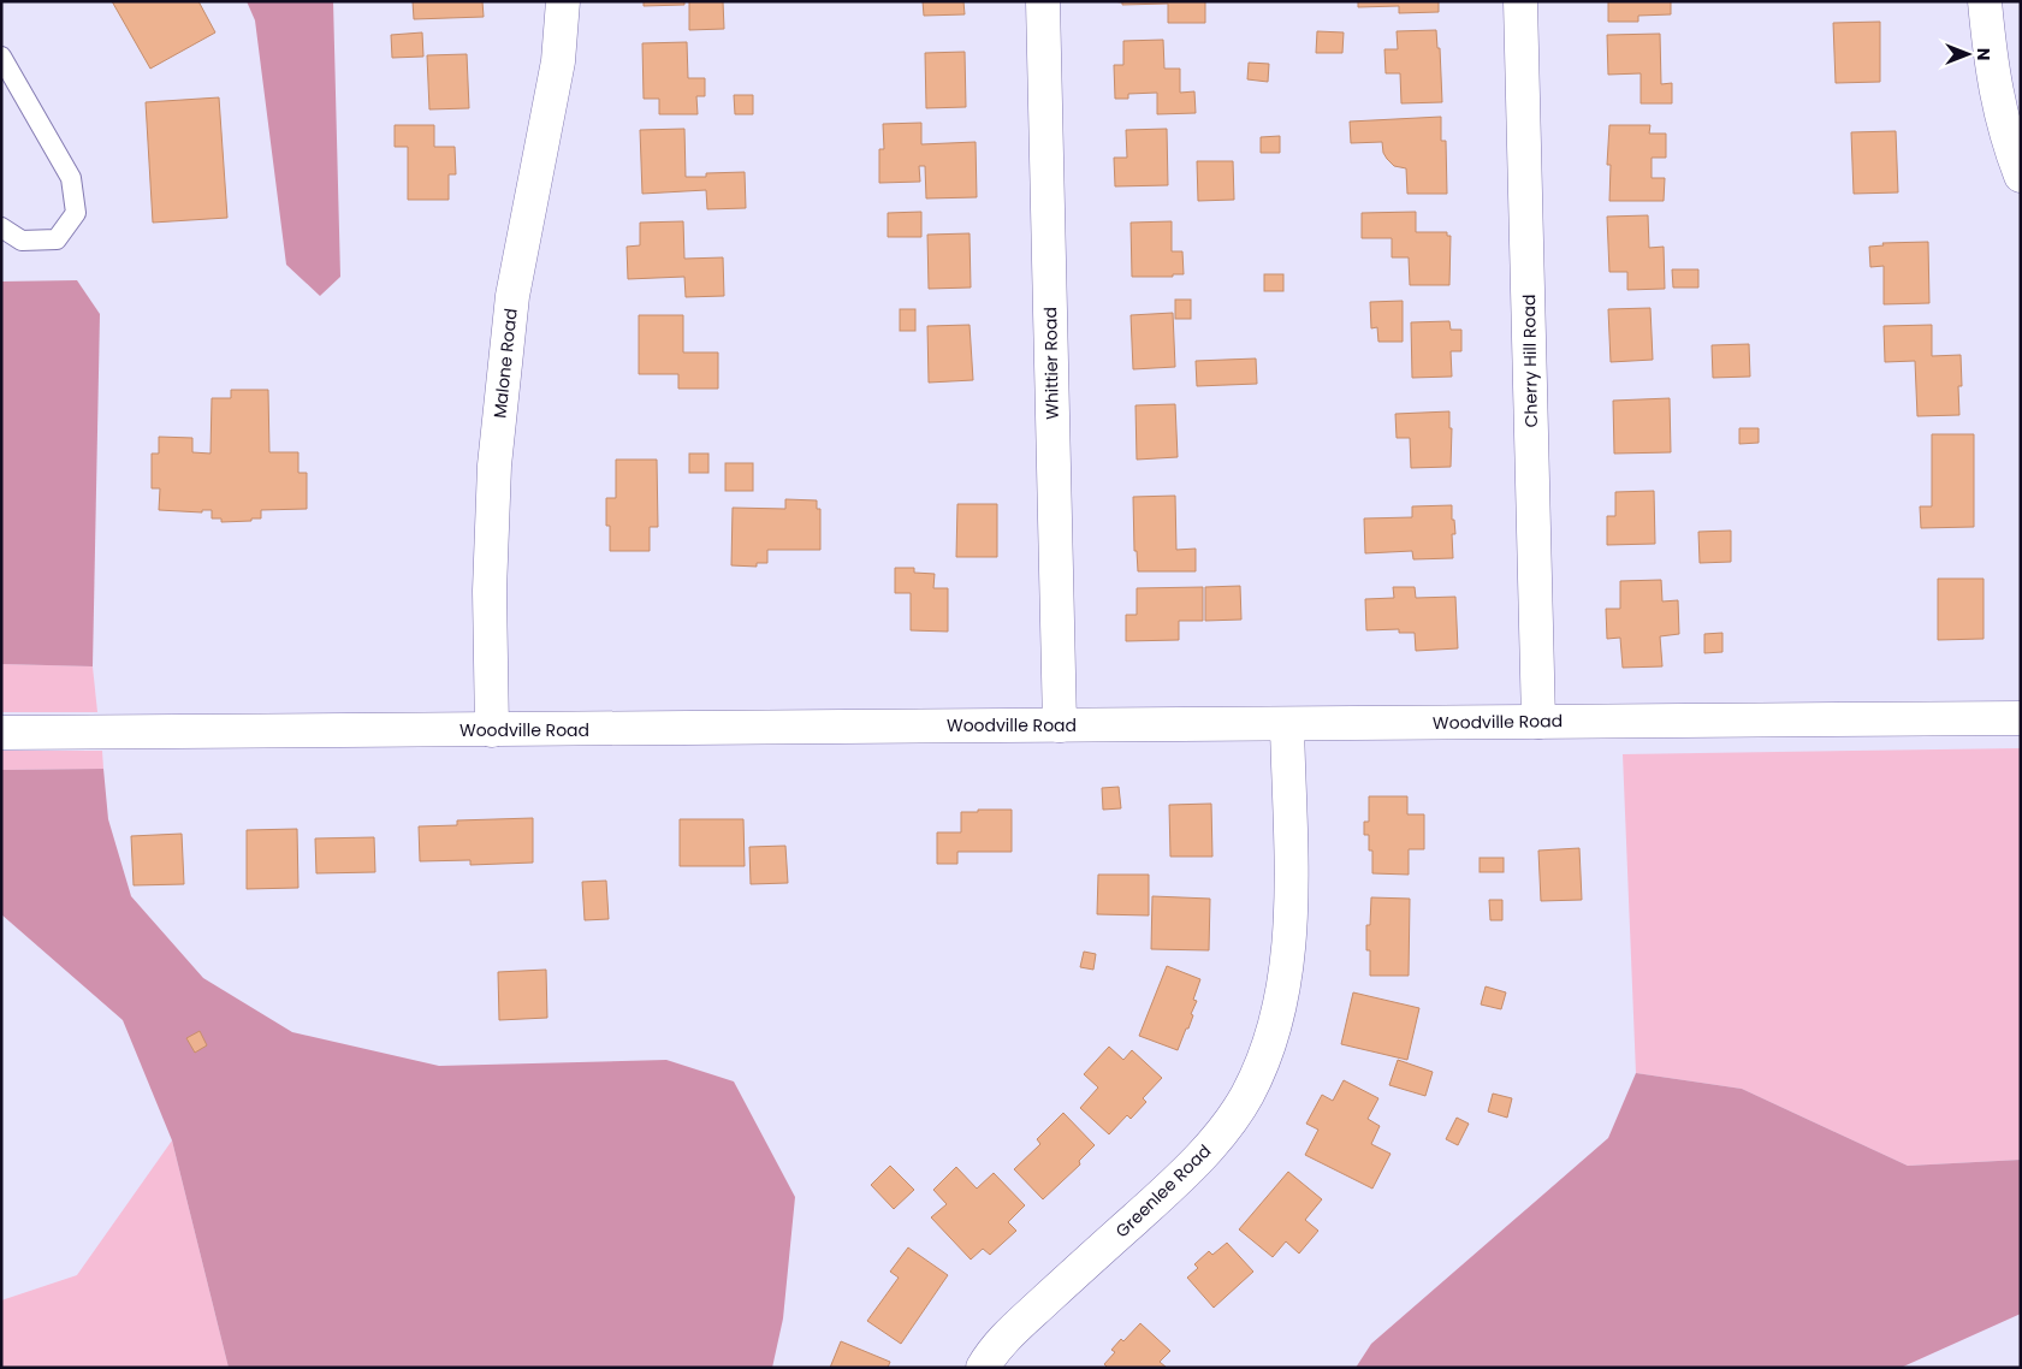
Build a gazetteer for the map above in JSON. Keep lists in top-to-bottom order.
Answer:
{
  "streets": {
    "street": [
      "Cherry Hill Road",
      "Malone Road",
      "Whittier Road",
      "Woodville Road",
      "Greenlee Road"
    ]
  },
  "crossings": [
    ["Cherry Hill Road", "Woodville Road"],
    ["Malone Road", "Woodville Road"],
    ["Whittier Road", "Woodville Road"],
    ["Woodville Road", "Greenlee Road"]
  ],
  "north": "right"
}
